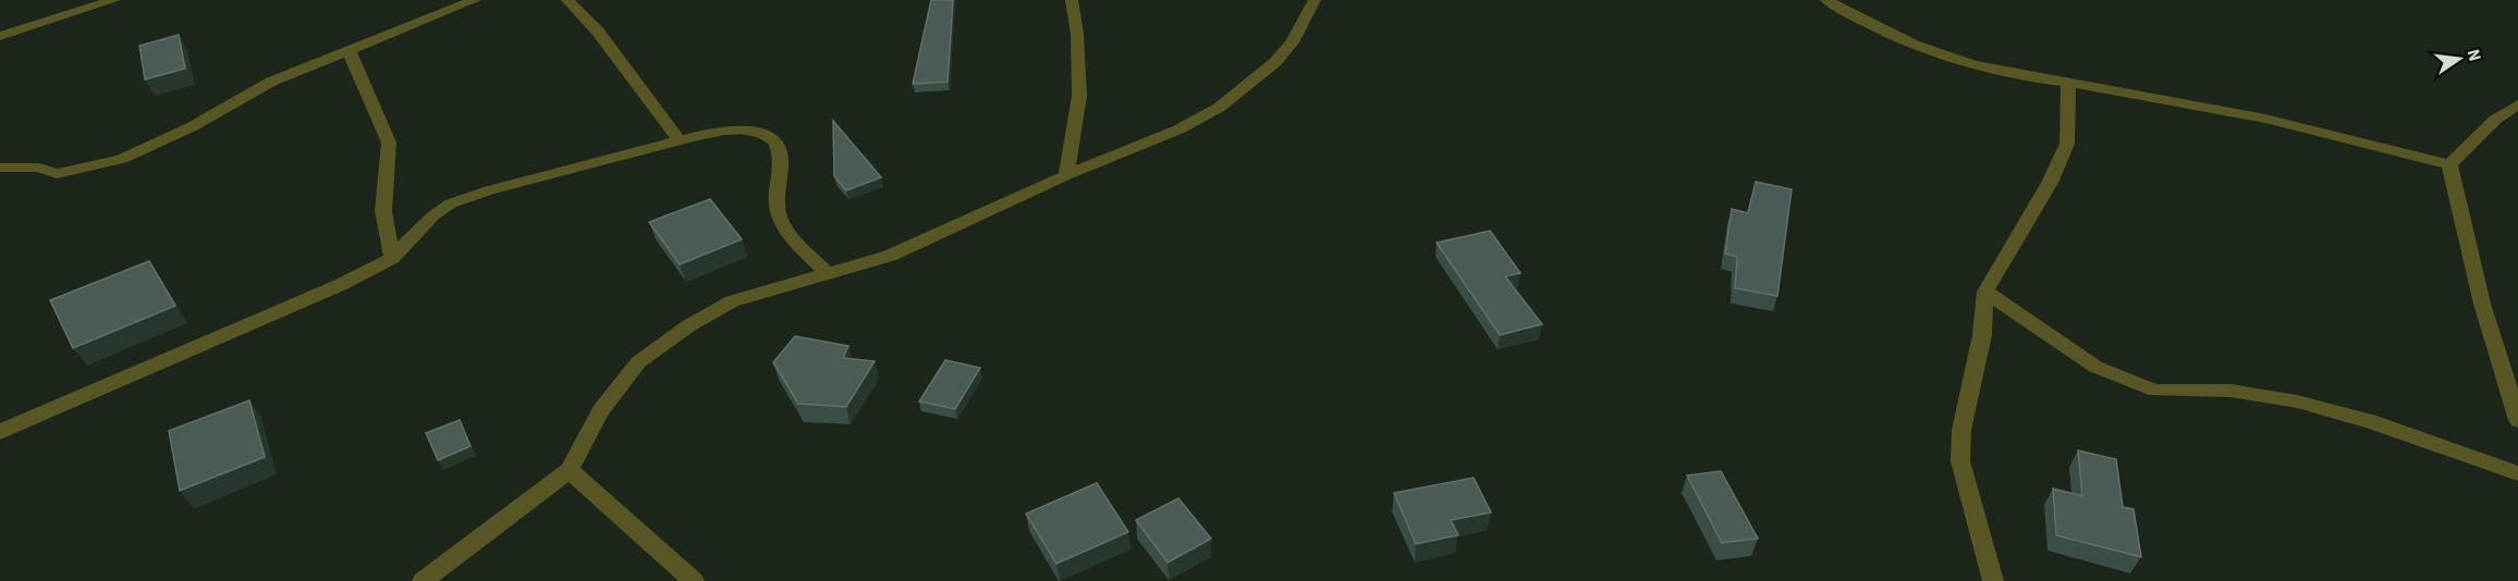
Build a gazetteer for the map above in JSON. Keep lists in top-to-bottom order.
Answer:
{
  "north": "right"
}
